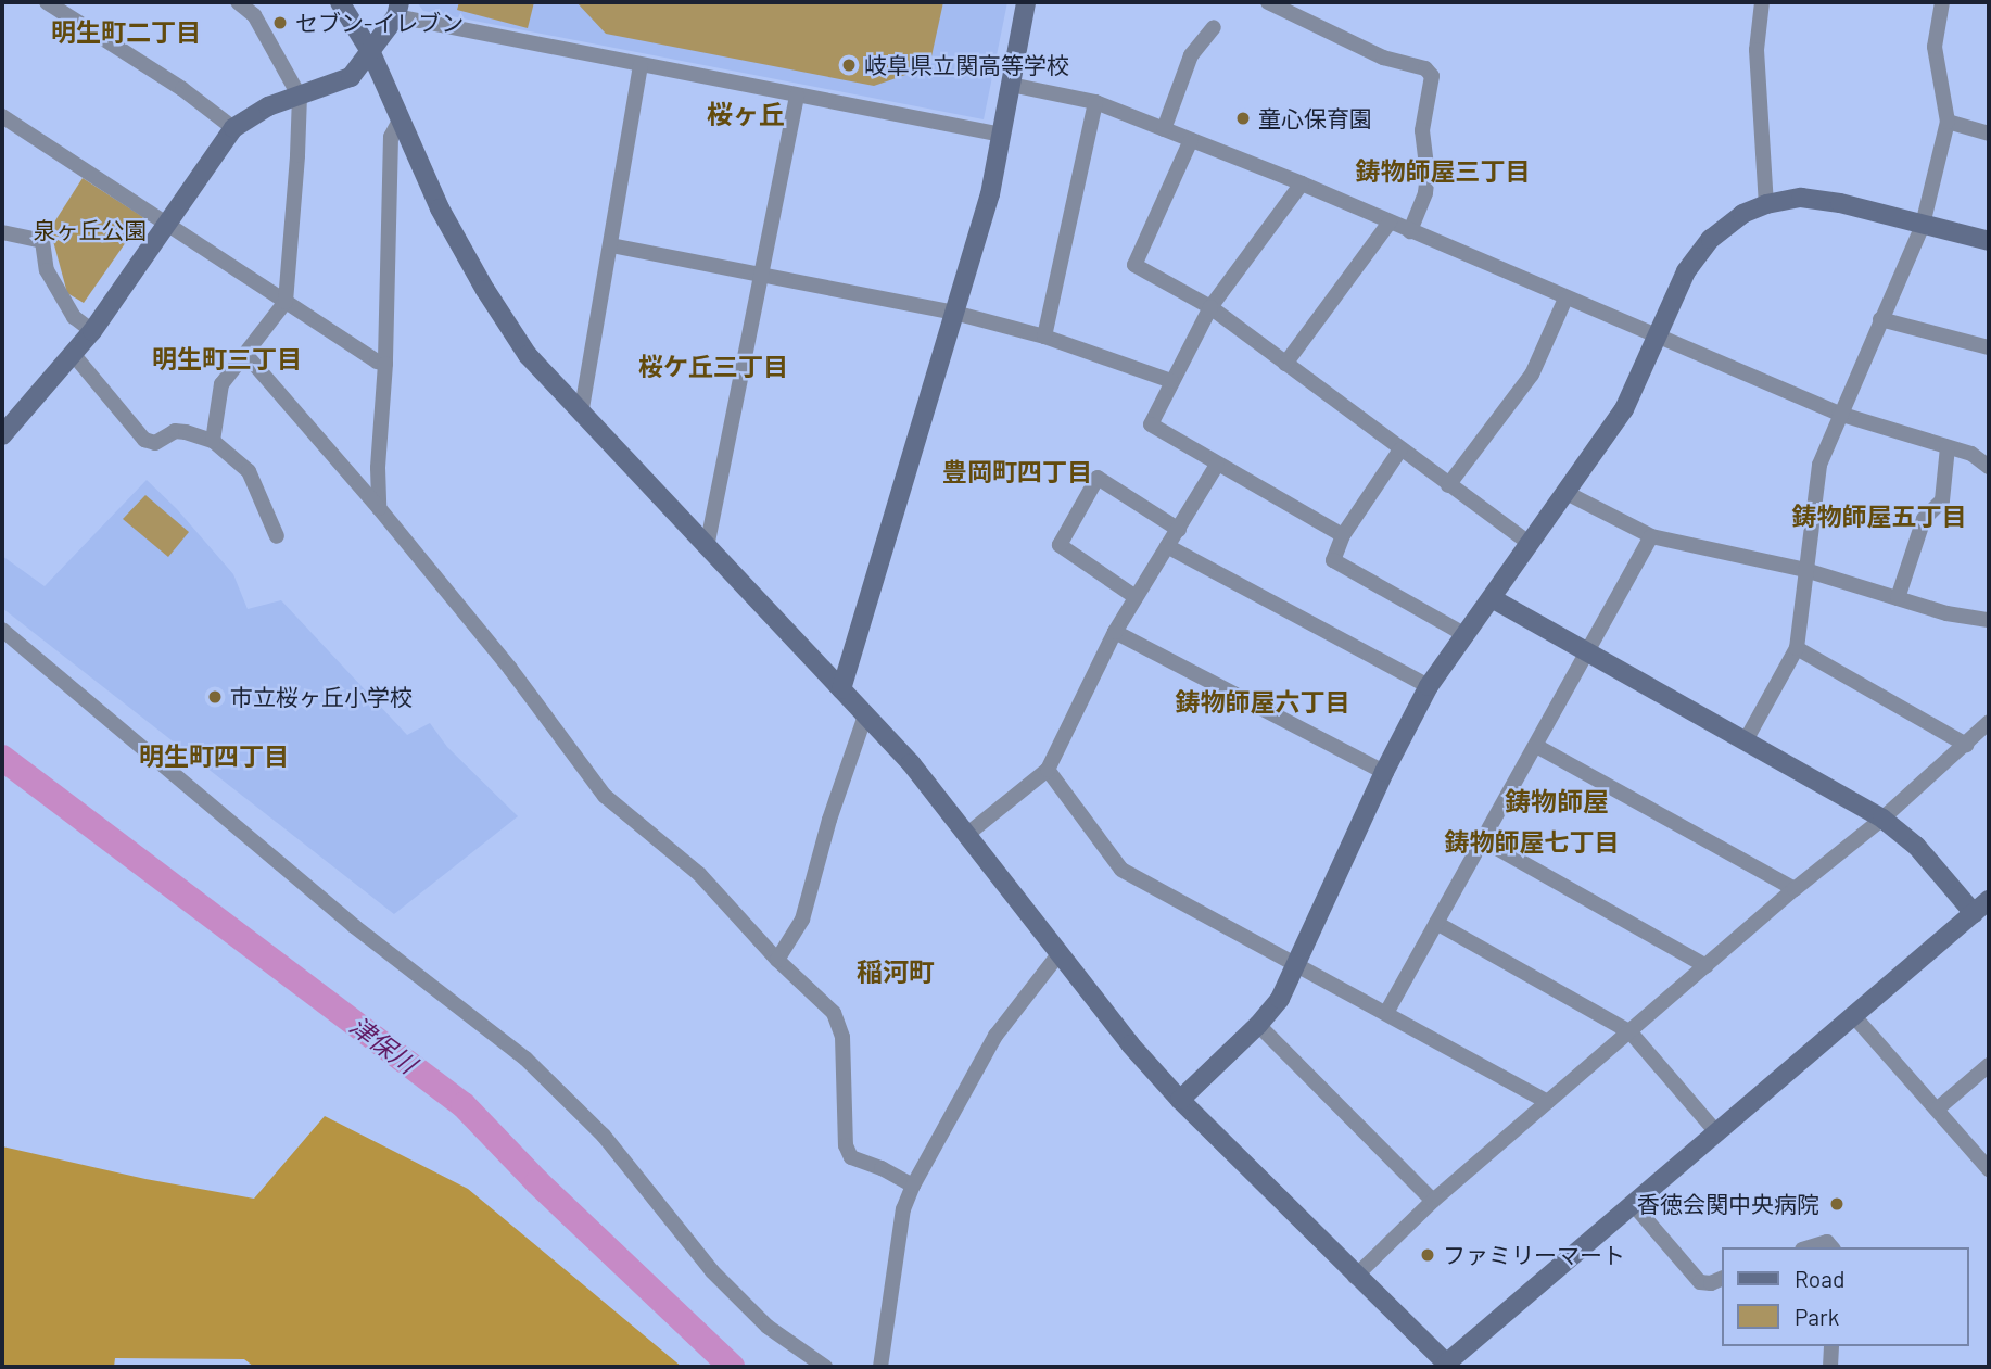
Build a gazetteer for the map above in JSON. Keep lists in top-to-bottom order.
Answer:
{
  "districts": [
    "明生町二丁目",
    "桜ヶ丘",
    "鋳物師屋三丁目",
    "明生町三丁目",
    "桜ケ丘三丁目",
    "豊岡町四丁目",
    "鋳物師屋五丁目",
    "鋳物師屋六丁目",
    "明生町四丁目",
    "鋳物師屋",
    "鋳物師屋七丁目",
    "稲河町"
  ],
  "water": ["津保川"],
  "parks": ["泉ヶ丘公園"],
  "places": [
    "セブン-イレブン",
    "岐阜県立関高等学校",
    "童心保育園",
    "市立桜ヶ丘小学校",
    "香徳会関中央病院",
    "ファミリーマート"
  ],
  "legend": ["Road", "Park"]
}
